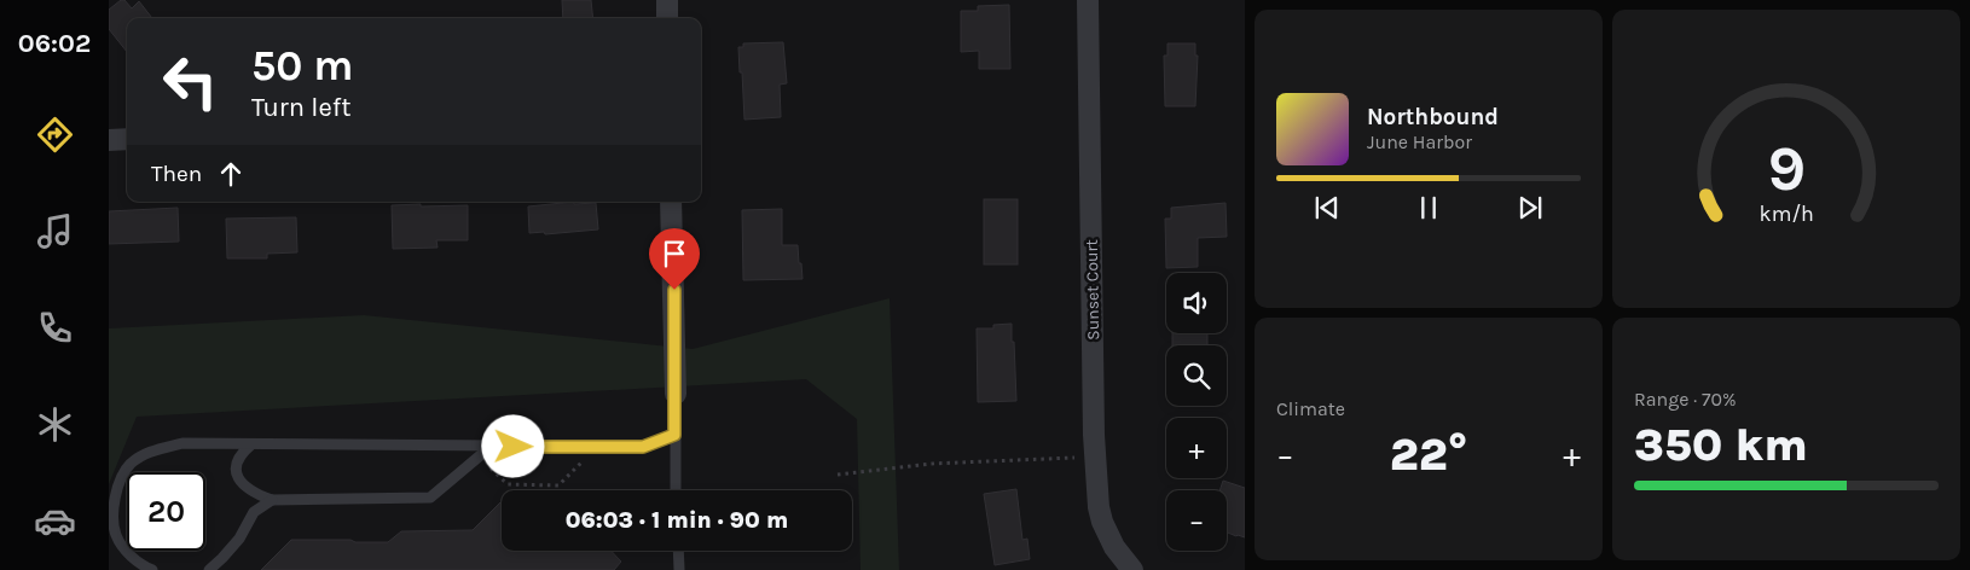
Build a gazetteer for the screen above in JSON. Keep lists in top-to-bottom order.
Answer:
{
  "streets": {
    "street": ["Sunset Court"]
  },
  "page": {
    "tabs": "06:02",
    "turn": ["50 m", "Turn left"],
    "song": ["Northbound", "June Harbor"],
    "then": "Then",
    "map_buttons": ["+", "−"],
    "tile": [
      "Climate",
      ["Range · 70%", "350 km"]
    ],
    "heat": ["−", "22°", "+"],
    "limit": "20",
    "trip": "06:03 · 1 min · 90 m",
    "gauge": ["9", "km/h"]
  }
}
